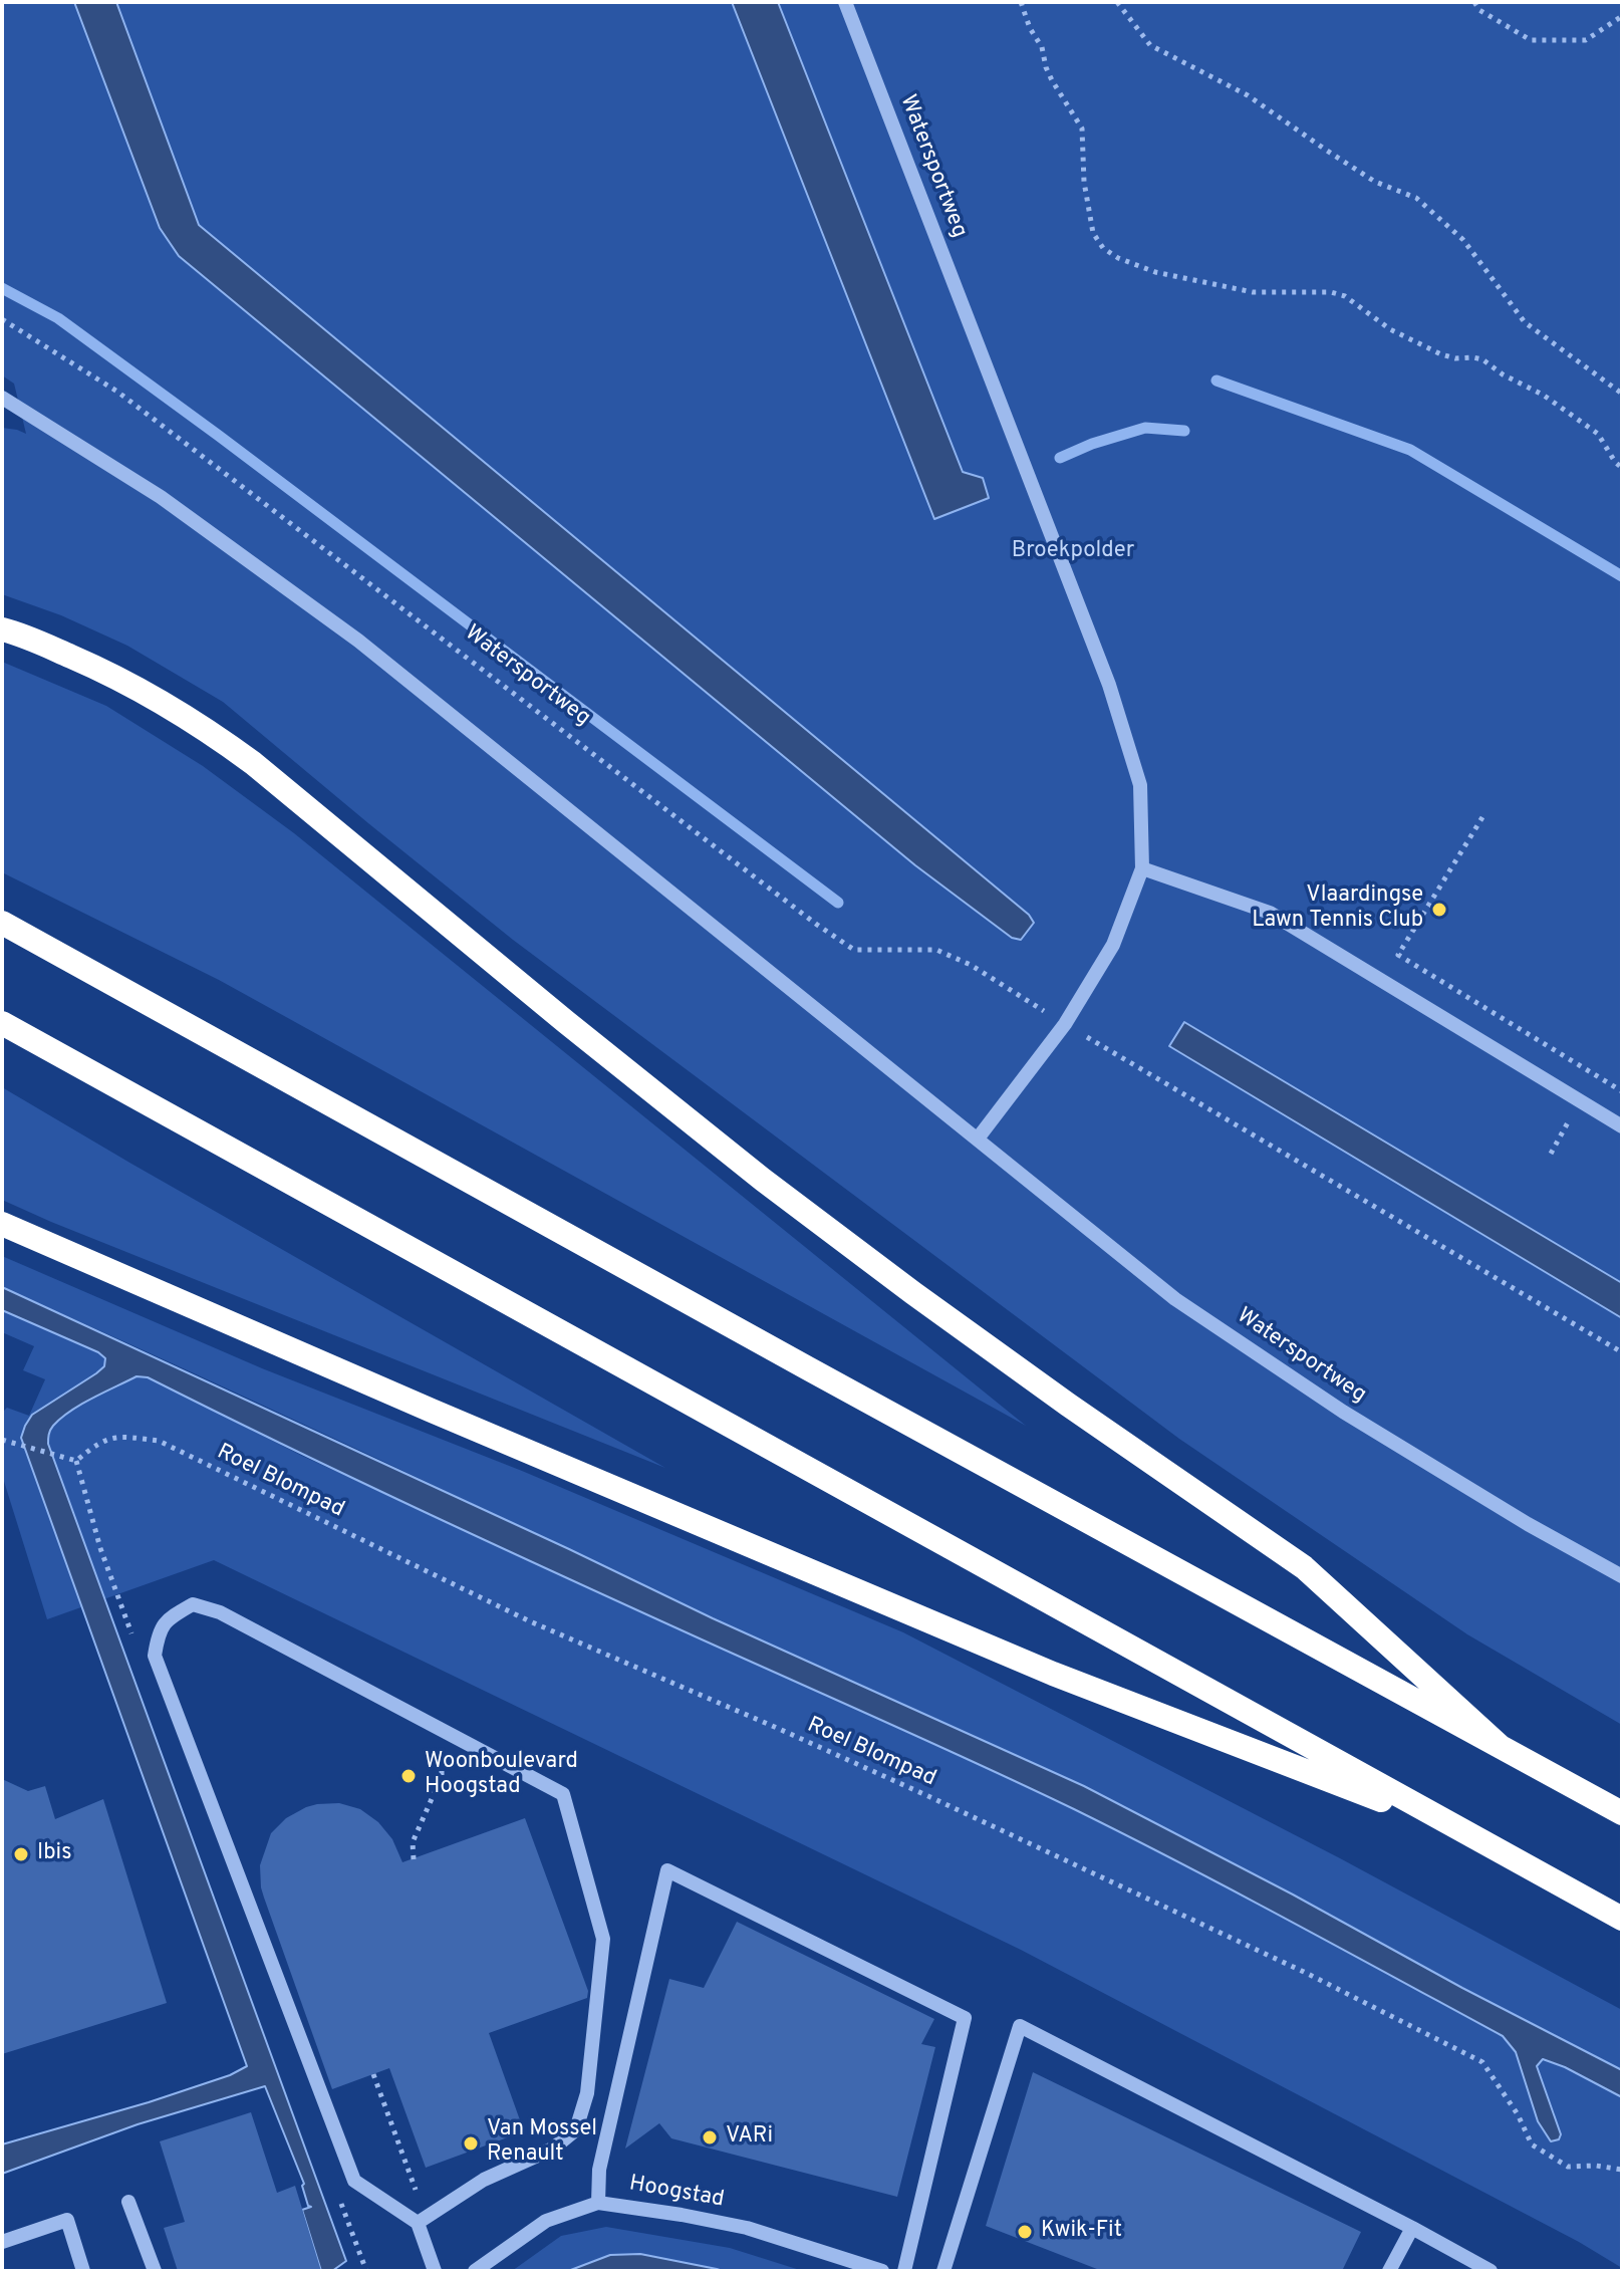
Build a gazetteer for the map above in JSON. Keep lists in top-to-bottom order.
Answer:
{
  "streets": {
    "street": ["Watersportweg", "Hoogstad"],
    "path": ["Roel Blompad"]
  },
  "parks": ["Broekpolder"],
  "places": [
    "Vlaardingse Lawn Tennis Club",
    "Woonboulevard Hoogstad",
    "Ibis",
    "VARi",
    "Van Mossel Renault",
    "Kwik-Fit"
  ]
}
